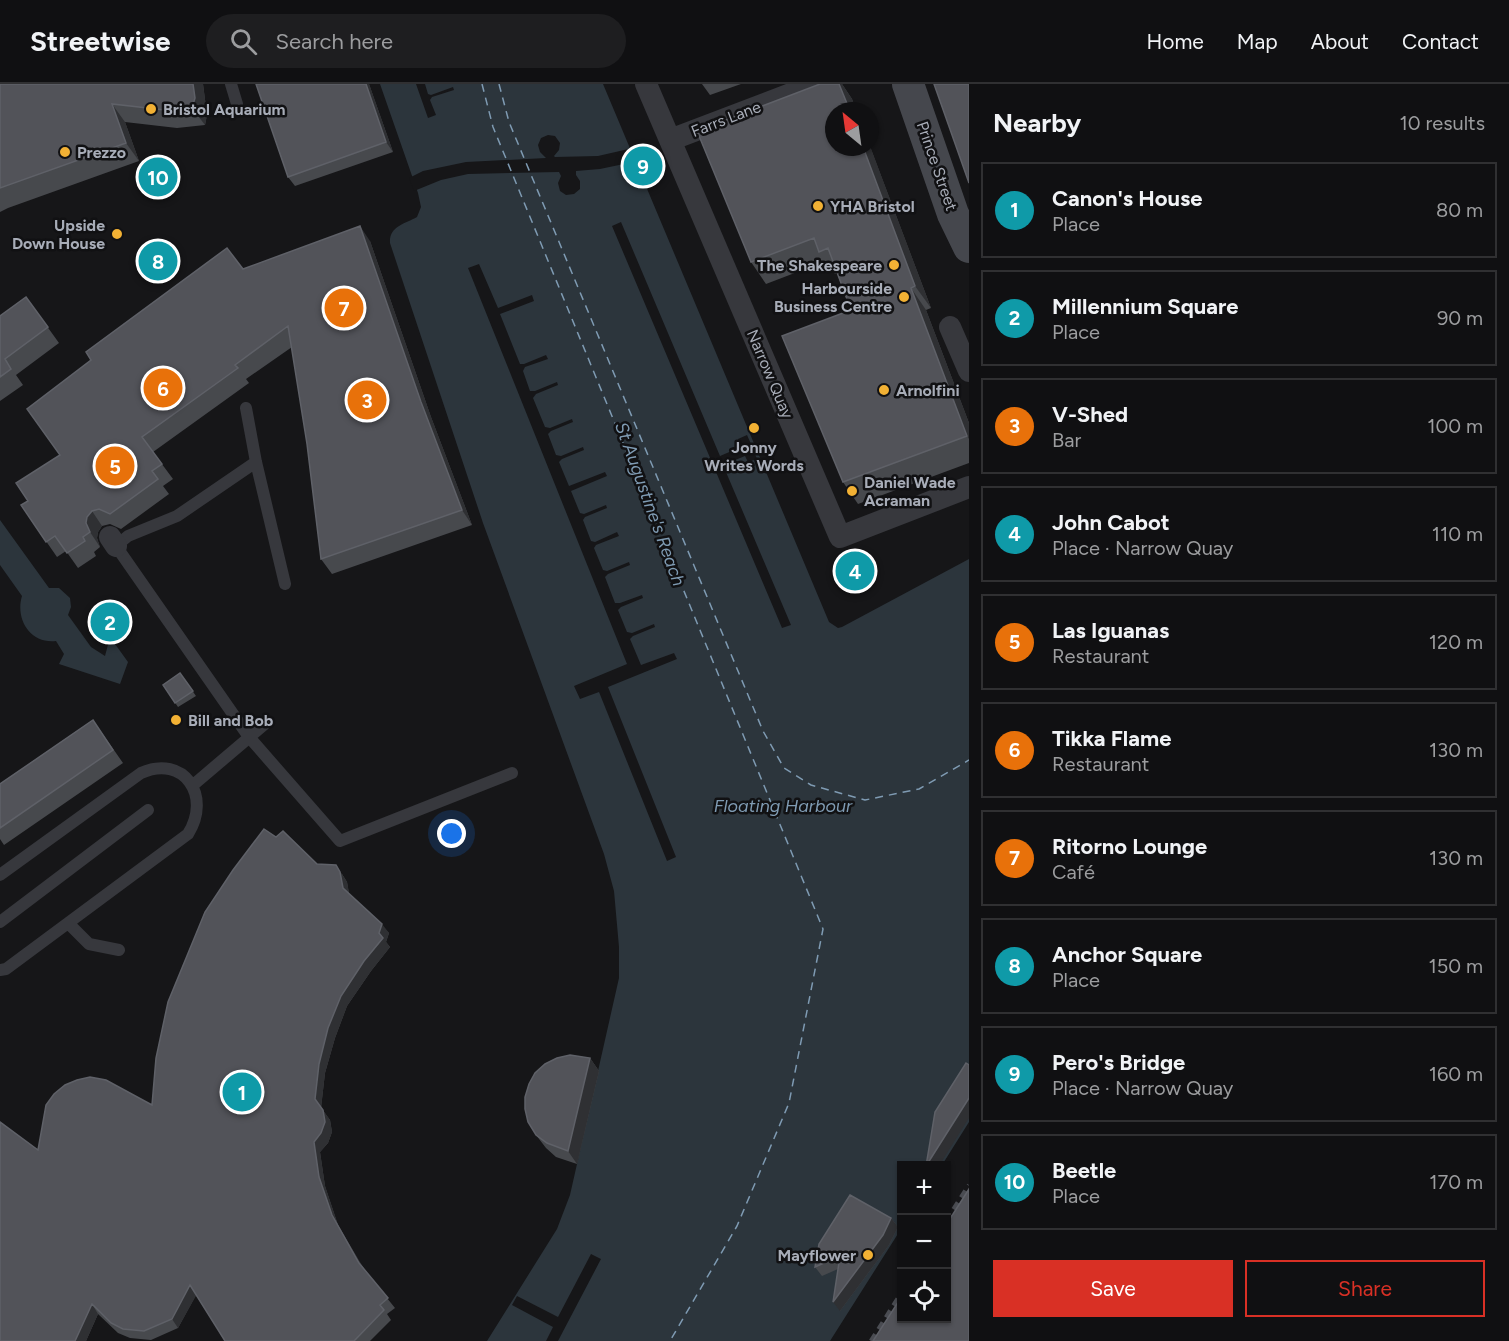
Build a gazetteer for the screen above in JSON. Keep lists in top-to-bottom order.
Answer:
{
  "streets": {
    "street": ["Farrs Lane", "Prince Street", "Narrow Quay"]
  },
  "crossings": [
    ["Farrs Lane", "Narrow Quay"]
  ],
  "water": ["St Augustine's Reach", "Floating Harbour"],
  "places": [
    "Bristol Aquarium",
    "Prezzo",
    "YHA Bristol",
    "Upside Down House",
    "The Shakespeare",
    "Harbourside Business Centre",
    "Arnolfini",
    "Jonny Writes Words",
    "Daniel Wade Acraman",
    "Bill and Bob",
    "Mayflower"
  ],
  "north": "top left",
  "page": {
    "header": "Streetwise",
    "search": "Search here",
    "nav": [
      "Home",
      "Map",
      "About",
      "Contact"
    ],
    "heading": ["Nearby", "10 results"],
    "pins": [
      "9",
      "10",
      "8",
      "7",
      "6",
      "3",
      "5",
      "4",
      "2",
      "1"
    ],
    "list": [
      {
        "mark": "1",
        "name": "Canon's House",
        "note": "Place",
        "value": "80 m"
      },
      {
        "mark": "2",
        "name": "Millennium Square",
        "note": "Place",
        "value": "90 m"
      },
      {
        "mark": "3",
        "name": "V-Shed",
        "note": "Bar",
        "value": "100 m"
      },
      {
        "mark": "4",
        "name": "John Cabot",
        "note": "Place · Narrow Quay",
        "value": "110 m"
      },
      {
        "mark": "5",
        "name": "Las Iguanas",
        "note": "Restaurant",
        "value": "120 m"
      },
      {
        "mark": "6",
        "name": "Tikka Flame",
        "note": "Restaurant",
        "value": "130 m"
      },
      {
        "mark": "7",
        "name": "Ritorno Lounge",
        "note": "Café",
        "value": "130 m"
      },
      {
        "mark": "8",
        "name": "Anchor Square",
        "note": "Place",
        "value": "150 m"
      },
      {
        "mark": "9",
        "name": "Pero's Bridge",
        "note": "Place · Narrow Quay",
        "value": "160 m"
      },
      {
        "mark": "10",
        "name": "Beetle",
        "note": "Place",
        "value": "170 m"
      }
    ],
    "map_buttons": ["+", "−"],
    "buttons": ["Save", "Share"]
  }
}
